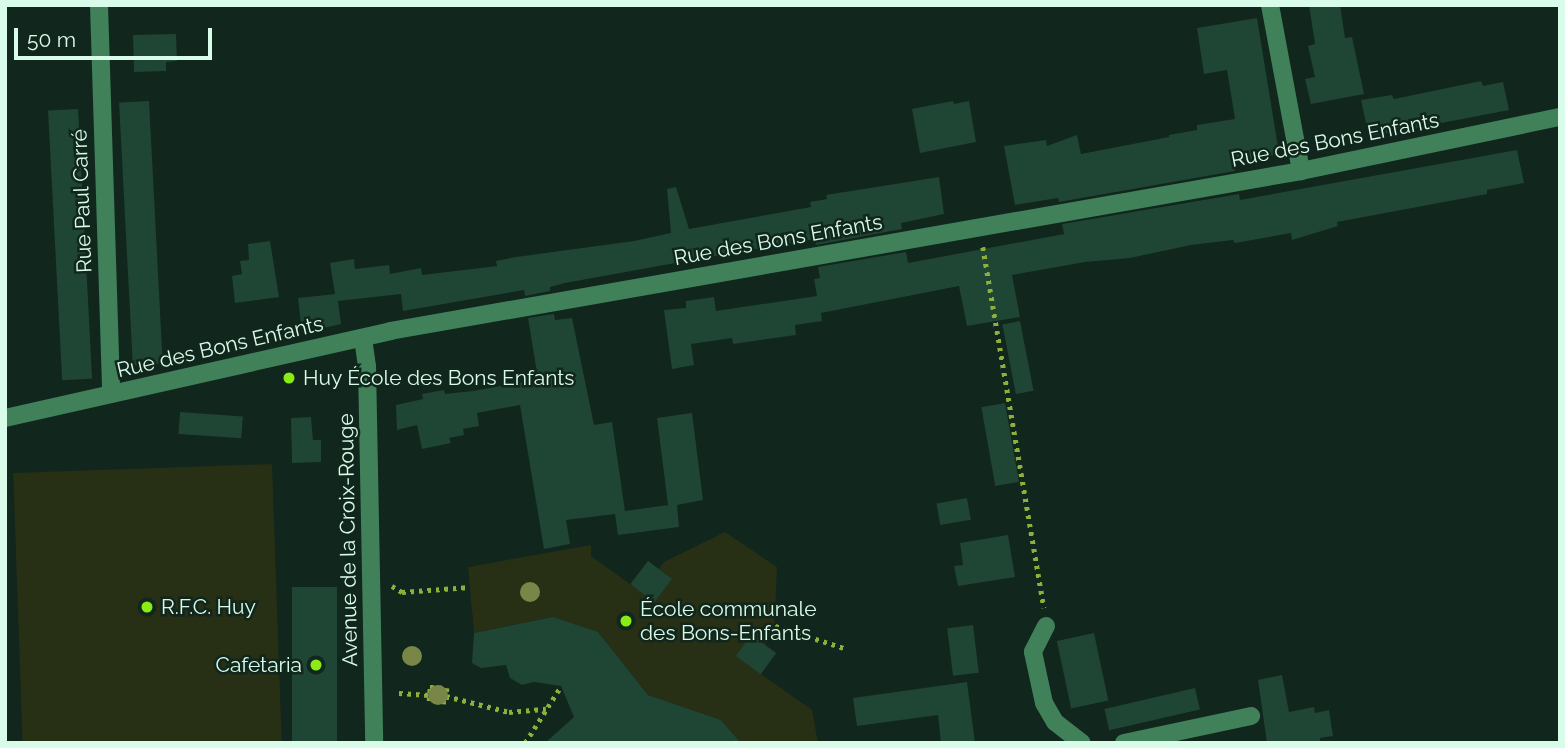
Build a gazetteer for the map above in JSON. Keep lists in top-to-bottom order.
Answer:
{
  "streets": {
    "street": ["Rue des Bons Enfants", "Rue Paul Carré", "Avenue de la Croix-Rouge"]
  },
  "crossings": [
    ["Rue des Bons Enfants", "Rue Paul Carré"],
    ["Rue des Bons Enfants", "Avenue de la Croix-Rouge"]
  ],
  "places": [
    "Huy École des Bons Enfants",
    "R.F.C. Huy",
    "École communale des Bons-Enfants",
    "Cafetaria"
  ],
  "scale_bar": "50 m"
}
